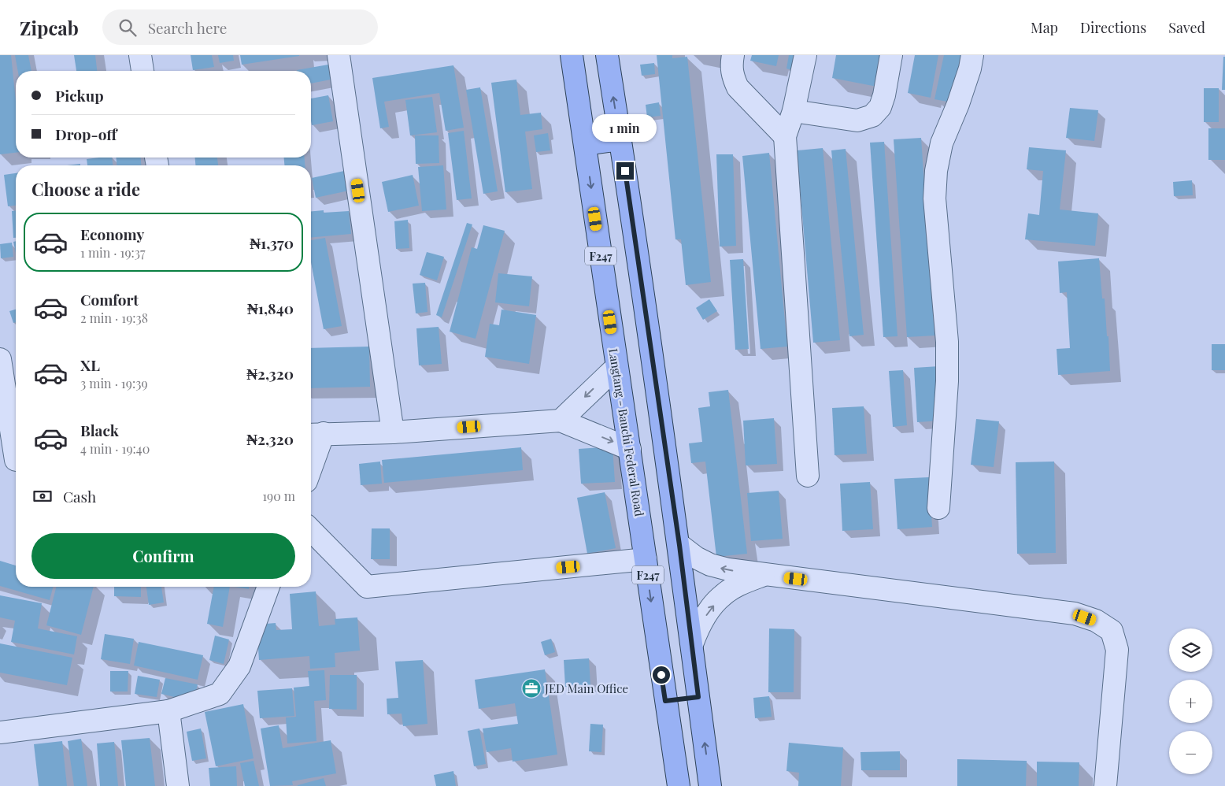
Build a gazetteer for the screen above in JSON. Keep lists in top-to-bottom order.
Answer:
{
  "streets": {
    "main road": ["F247", "Langtang - Bauchi Federal Road"]
  },
  "places": {
    "office": ["JED Main Office"]
  },
  "page": {
    "header": "Zipcab",
    "search": "Search here",
    "nav": ["Map", "Directions", "Saved"],
    "banner": ["Pickup", "Drop-off"],
    "bubble": "1 min",
    "heading": "Choose a ride",
    "list": [
      {
        "name": "Economy",
        "note": "1 min · 19:37",
        "value": "₦1,370"
      },
      {
        "name": "Comfort",
        "note": "2 min · 19:38",
        "value": "₦1,840"
      },
      {
        "name": "XL",
        "note": "3 min · 19:39",
        "value": "₦2,320"
      },
      {
        "name": "Black",
        "note": "4 min · 19:40",
        "value": "₦2,320"
      }
    ],
    "pay": ["Cash", "190 m"],
    "buttons": "Confirm",
    "map_buttons": ["+", "−"]
  }
}
